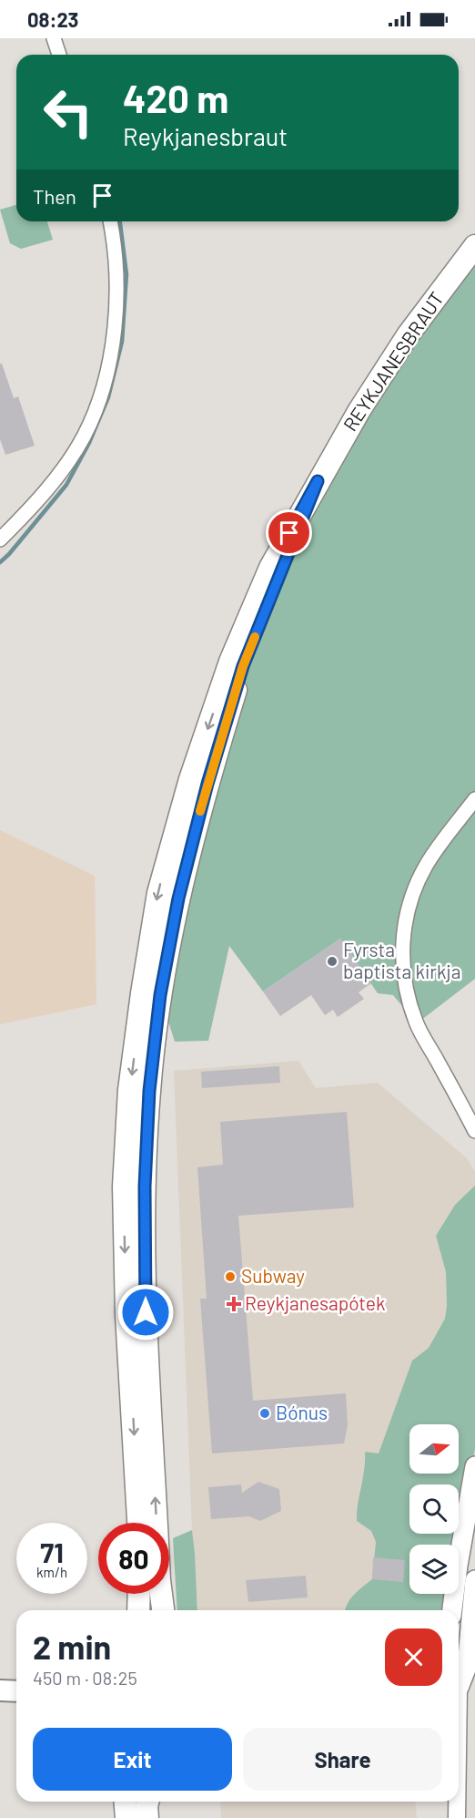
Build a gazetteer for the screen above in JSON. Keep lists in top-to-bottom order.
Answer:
{
  "streets": {
    "highway": ["REYKJANESBRAUT"]
  },
  "places": {
    "other": ["Fyrsta baptista kirkja", "Subway", "Bónus"],
    "health": ["Reykjanesapótek"]
  },
  "north": "right",
  "page": {
    "status": "08:23",
    "turn": ["420 m", "Reykjanesbraut"],
    "then": "Then",
    "speed": "71 km/h",
    "limit": "80",
    "heading": ["2 min", "450 m · 08:25"],
    "buttons": ["Exit", "Share"]
  }
}
